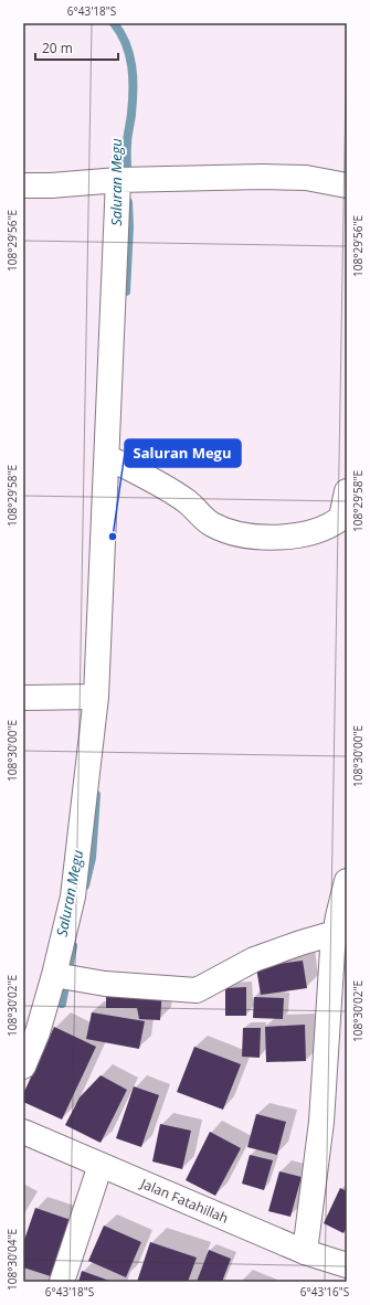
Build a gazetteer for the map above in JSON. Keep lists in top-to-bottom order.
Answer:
{
  "streets": {
    "street": ["Jalan Fatahillah"]
  },
  "water": ["Saluran Megu"],
  "places": ["Saluran Megu"],
  "scale_bar": "20 m",
  "coordinates": [
    "6°43'18\"S",
    "108°29'56\"E",
    "108°29'58\"E",
    "108°30'00\"E",
    "108°30'02\"E",
    "108°30'04\"E",
    "6°43'16\"S"
  ]
}
